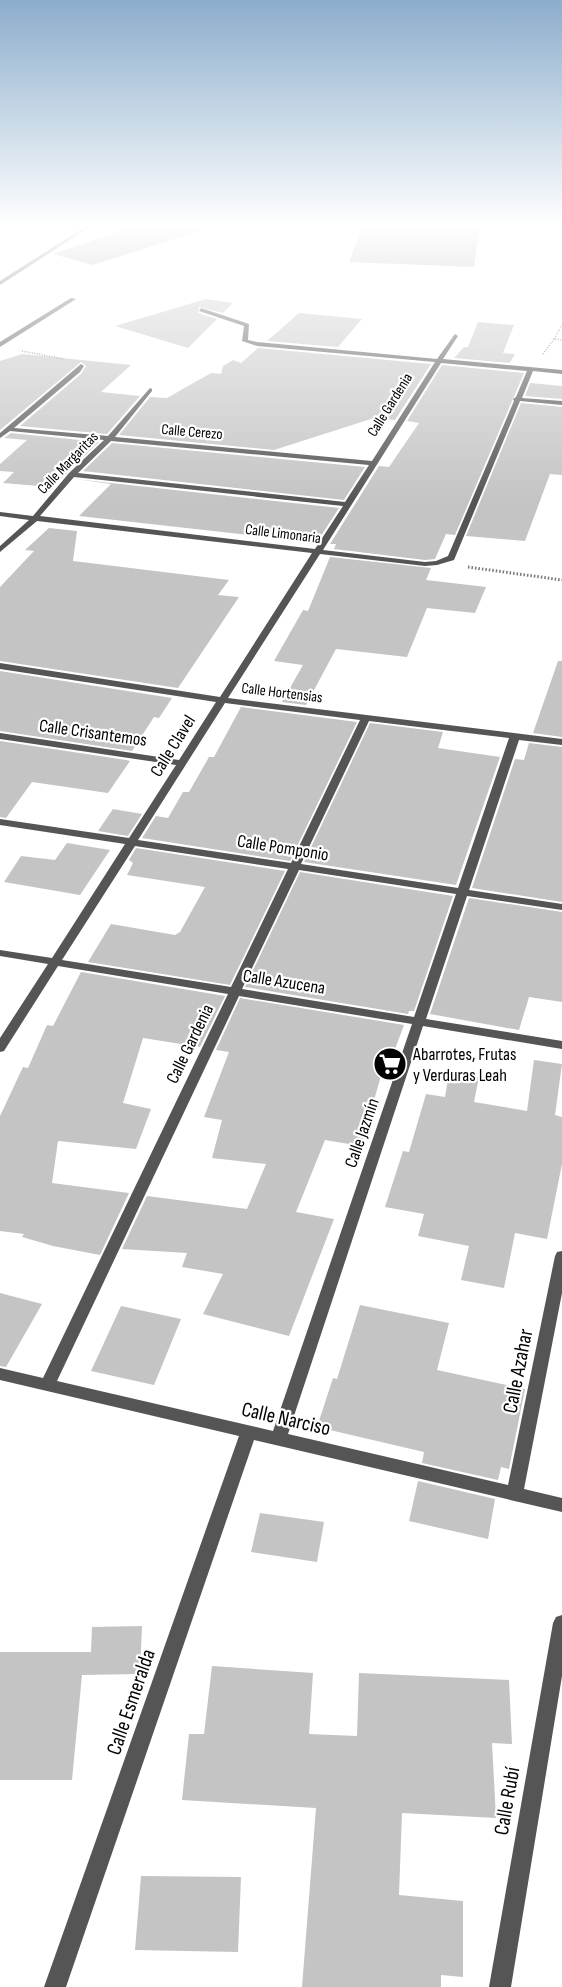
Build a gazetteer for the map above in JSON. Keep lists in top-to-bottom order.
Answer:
{
  "streets": {
    "street": [
      "Calle Gardenia",
      "Calle Cerezo",
      "Calle Margaritas",
      "Calle Limonaria",
      "Calle Hortensias",
      "Calle Crisantemos",
      "Calle Clavel",
      "Calle Pomponio",
      "Calle Azucena",
      "Calle Jazmín",
      "Calle Azahar",
      "Calle Narciso",
      "Calle Esmeralda",
      "Calle Rubí"
    ]
  },
  "crossings": [
    ["Calle Gardenia", "Calle Cerezo"],
    ["Calle Gardenia", "Calle Hortensias"],
    ["Calle Gardenia", "Calle Clavel"],
    ["Calle Gardenia", "Calle Pomponio"],
    ["Calle Gardenia", "Calle Azucena"],
    ["Calle Gardenia", "Calle Narciso"],
    ["Calle Cerezo", "Calle Margaritas"],
    ["Calle Cerezo", "Calle Clavel"],
    ["Calle Margaritas", "Calle Limonaria"],
    ["Calle Limonaria", "Calle Clavel"],
    ["Calle Hortensias", "Calle Clavel"],
    ["Calle Hortensias", "Calle Jazmín"],
    ["Calle Crisantemos", "Calle Clavel"],
    ["Calle Clavel", "Calle Pomponio"],
    ["Calle Clavel", "Calle Azucena"],
    ["Calle Pomponio", "Calle Jazmín"],
    ["Calle Azucena", "Calle Jazmín"],
    ["Calle Jazmín", "Calle Narciso"],
    ["Calle Azahar", "Calle Narciso"],
    ["Calle Narciso", "Calle Esmeralda"]
  ],
  "places": {
    "supermarket": ["Abarrotes, Frutas y Verduras Leah"]
  }
}
